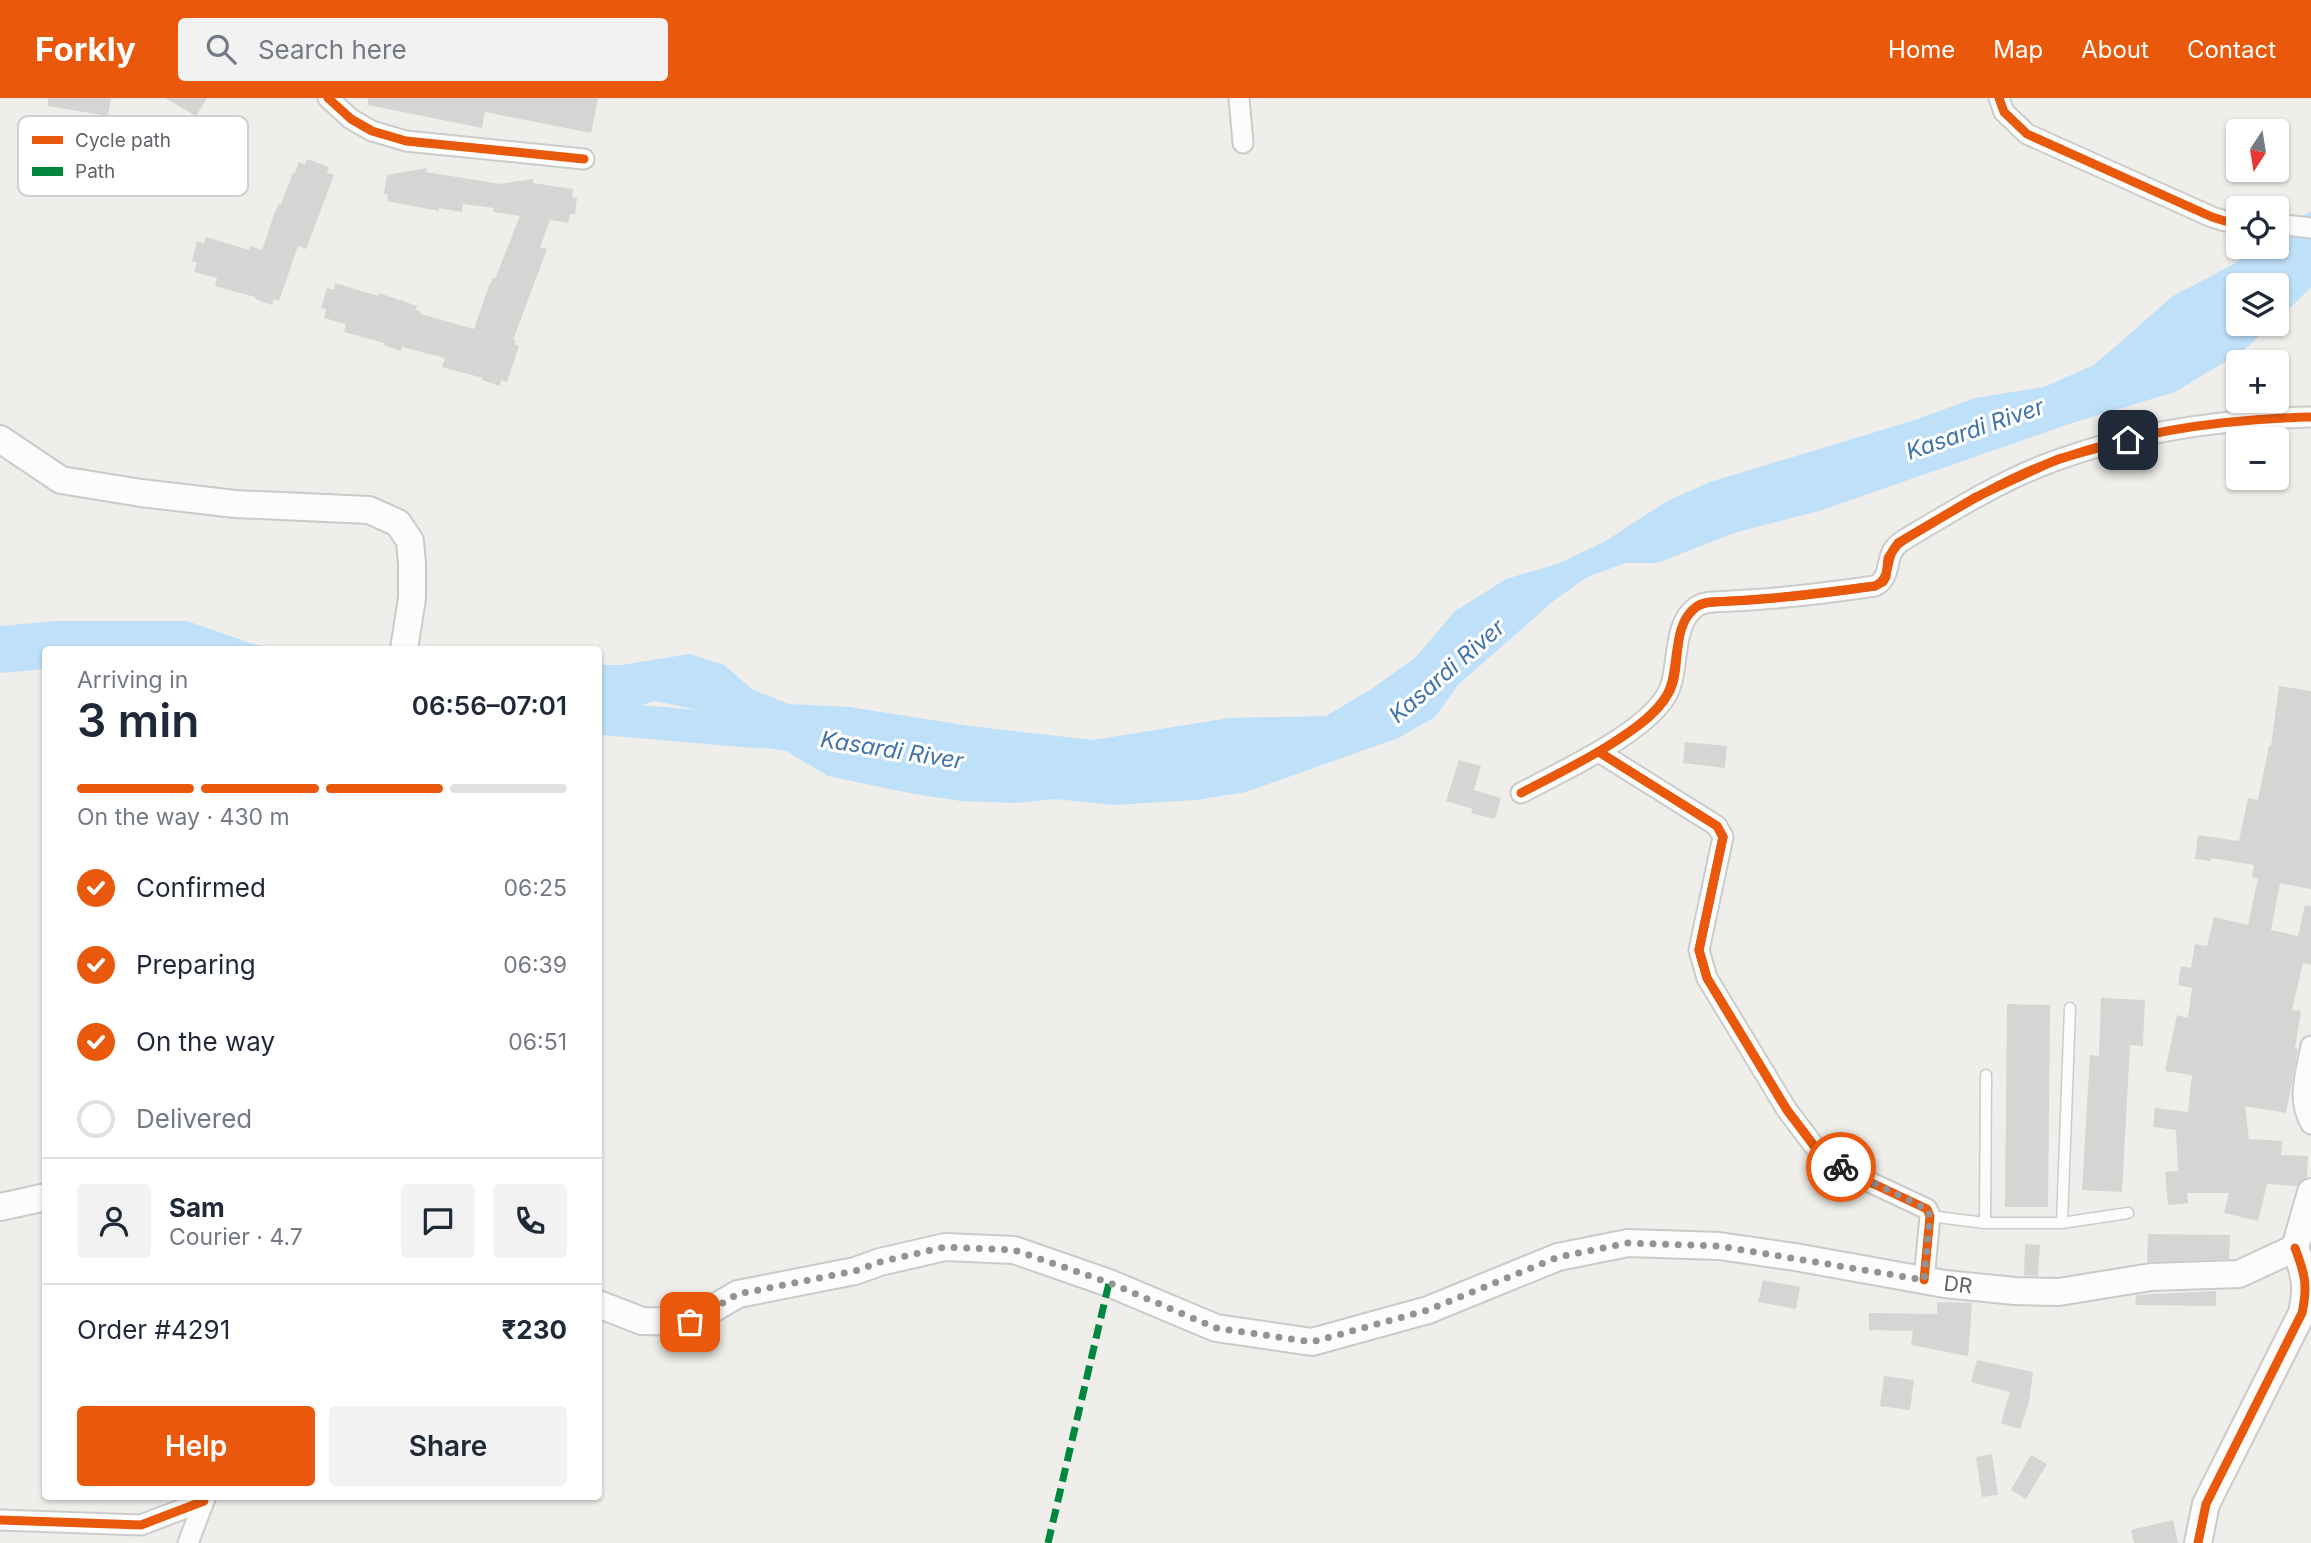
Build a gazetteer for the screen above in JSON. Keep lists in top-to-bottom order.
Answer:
{
  "streets": {
    "main road": ["DR"]
  },
  "water": ["Kasardi River"],
  "legend": ["Cycle path", "Path"],
  "north": "bottom",
  "page": {
    "header": "Forkly",
    "search": "Search here",
    "nav": [
      "Home",
      "Map",
      "About",
      "Contact"
    ],
    "map_buttons": ["+", "−"],
    "heading": ["3 min", "Arriving in", "06:56–07:01"],
    "panel": [
      "Sam",
      "Courier · 4.7",
      "Order #4291",
      "₹230"
    ],
    "bar": "On the way · 430 m",
    "list": [
      ["Confirmed", "06:25"],
      ["Preparing", "06:39"],
      ["On the way", "06:51"],
      "Delivered"
    ],
    "buttons": ["Help", "Share"]
  }
}
